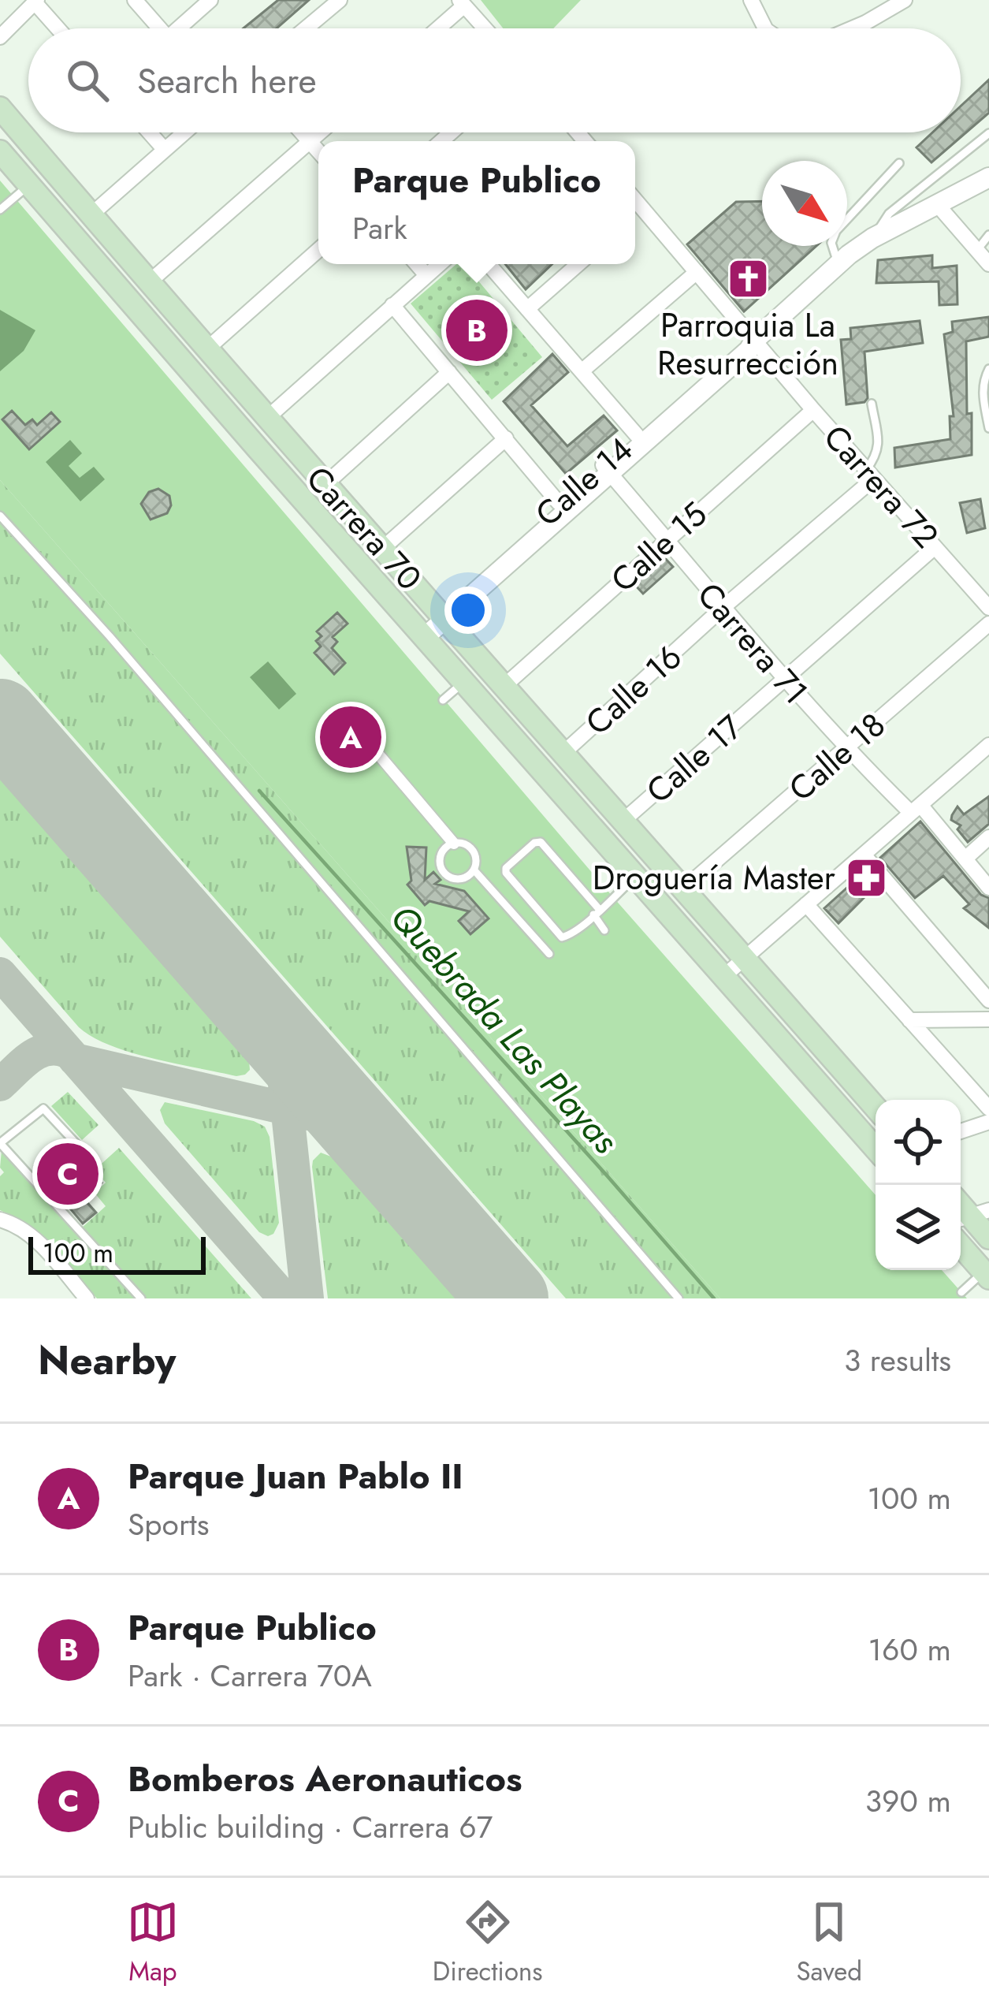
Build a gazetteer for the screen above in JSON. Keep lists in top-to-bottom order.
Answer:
{
  "streets": {
    "main road": ["Carrera 70"],
    "street": [
      "Calle 14",
      "Carrera 72",
      "Calle 15",
      "Carrera 71",
      "Calle 16",
      "Calle 18",
      "Calle 17"
    ]
  },
  "crossings": [
    ["Calle 14", "Carrera 72"],
    ["Calle 14", "Carrera 70"],
    ["Calle 14", "Carrera 71"],
    ["Carrera 72", "Calle 15"],
    ["Carrera 72", "Calle 16"],
    ["Carrera 72", "Calle 17"],
    ["Carrera 70", "Calle 15"],
    ["Carrera 70", "Calle 16"],
    ["Carrera 70", "Calle 18"],
    ["Carrera 70", "Calle 17"],
    ["Calle 15", "Carrera 71"],
    ["Carrera 71", "Calle 16"],
    ["Carrera 71", "Calle 18"],
    ["Carrera 71", "Calle 17"]
  ],
  "water": ["Quebrada Las Playas"],
  "places": {
    "church": ["Parroquia La Resurrección"],
    "pharmacy": ["Droguería Master"]
  },
  "scale_bar": "100 m",
  "north": "bottom right",
  "page": {
    "search": "Search here",
    "popup": ["Parque Publico", "Park"],
    "pins": ["B", "A", "C"],
    "scale": "100 m",
    "heading": ["Nearby", "3 results"],
    "list": [
      {
        "mark": "A",
        "name": "Parque Juan Pablo II",
        "note": "Sports",
        "value": "100 m"
      },
      {
        "mark": "B",
        "name": "Parque Publico",
        "note": "Park · Carrera 70A",
        "value": "160 m"
      },
      {
        "mark": "C",
        "name": "Bomberos Aeronauticos",
        "note": "Public building · Carrera 67",
        "value": "390 m"
      }
    ],
    "nav": ["Map", "Directions", "Saved"]
  }
}
